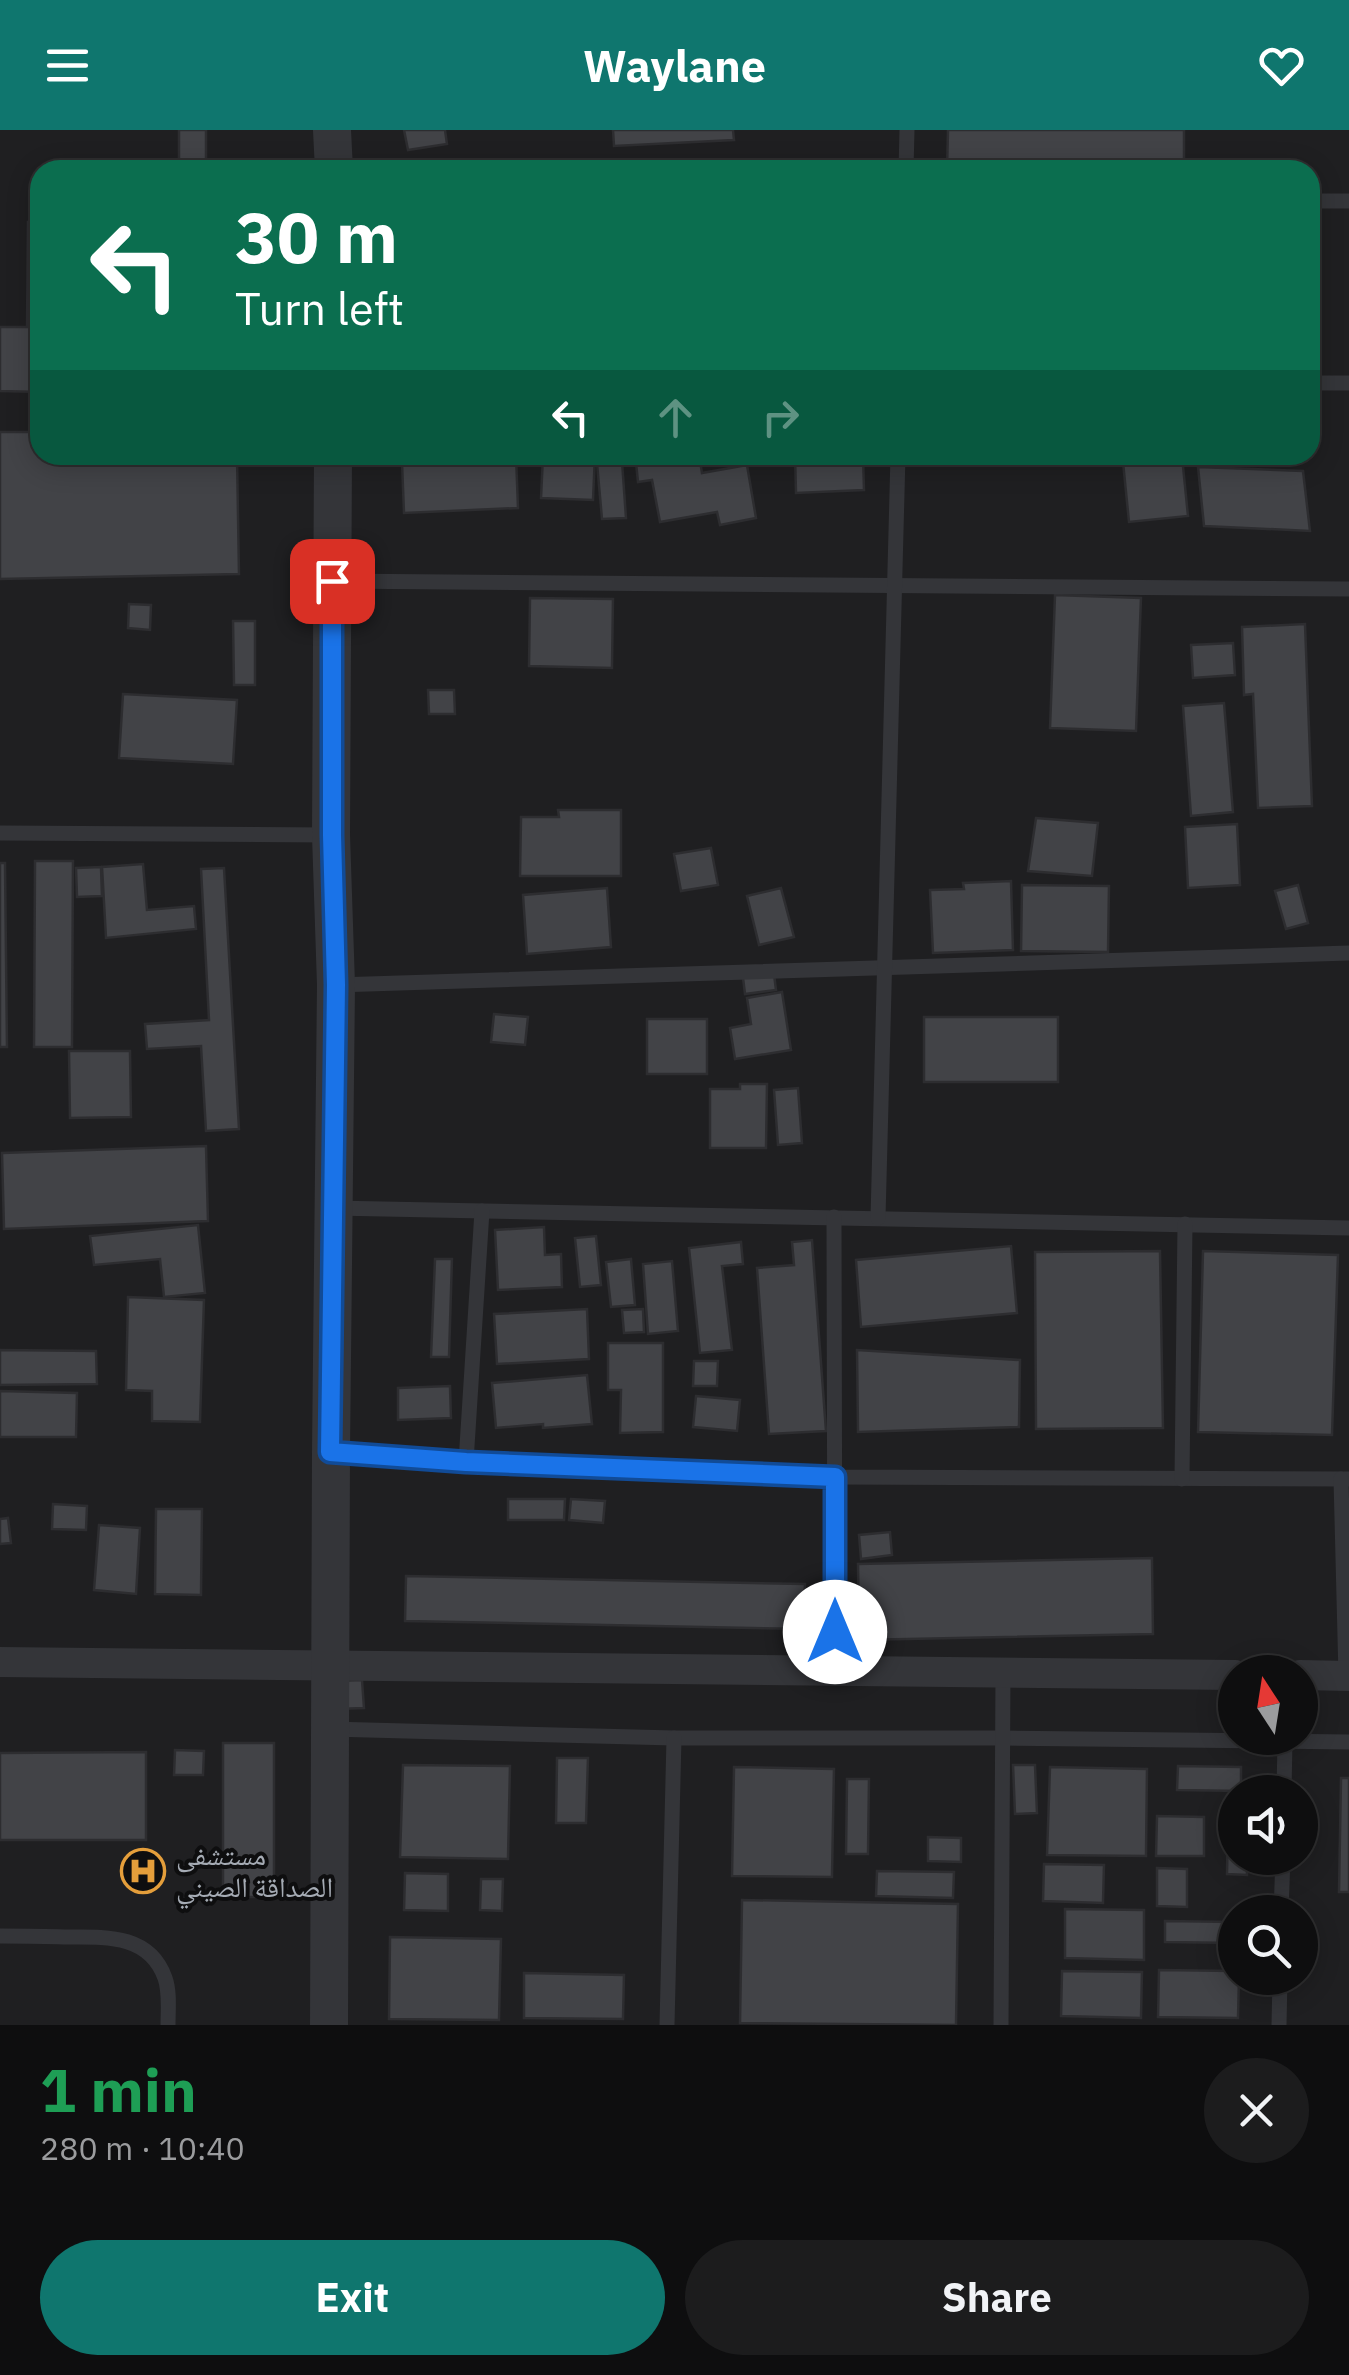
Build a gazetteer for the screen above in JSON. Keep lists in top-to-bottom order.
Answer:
{
  "places": {
    "hospital": ["مستشفى الصداقة الصيني"]
  },
  "north": "top",
  "page": {
    "header": "Waylane",
    "turn": ["30 m", "Turn left"],
    "heading": ["1 min", "280 m · 10:40"],
    "buttons": ["Exit", "Share"]
  }
}
